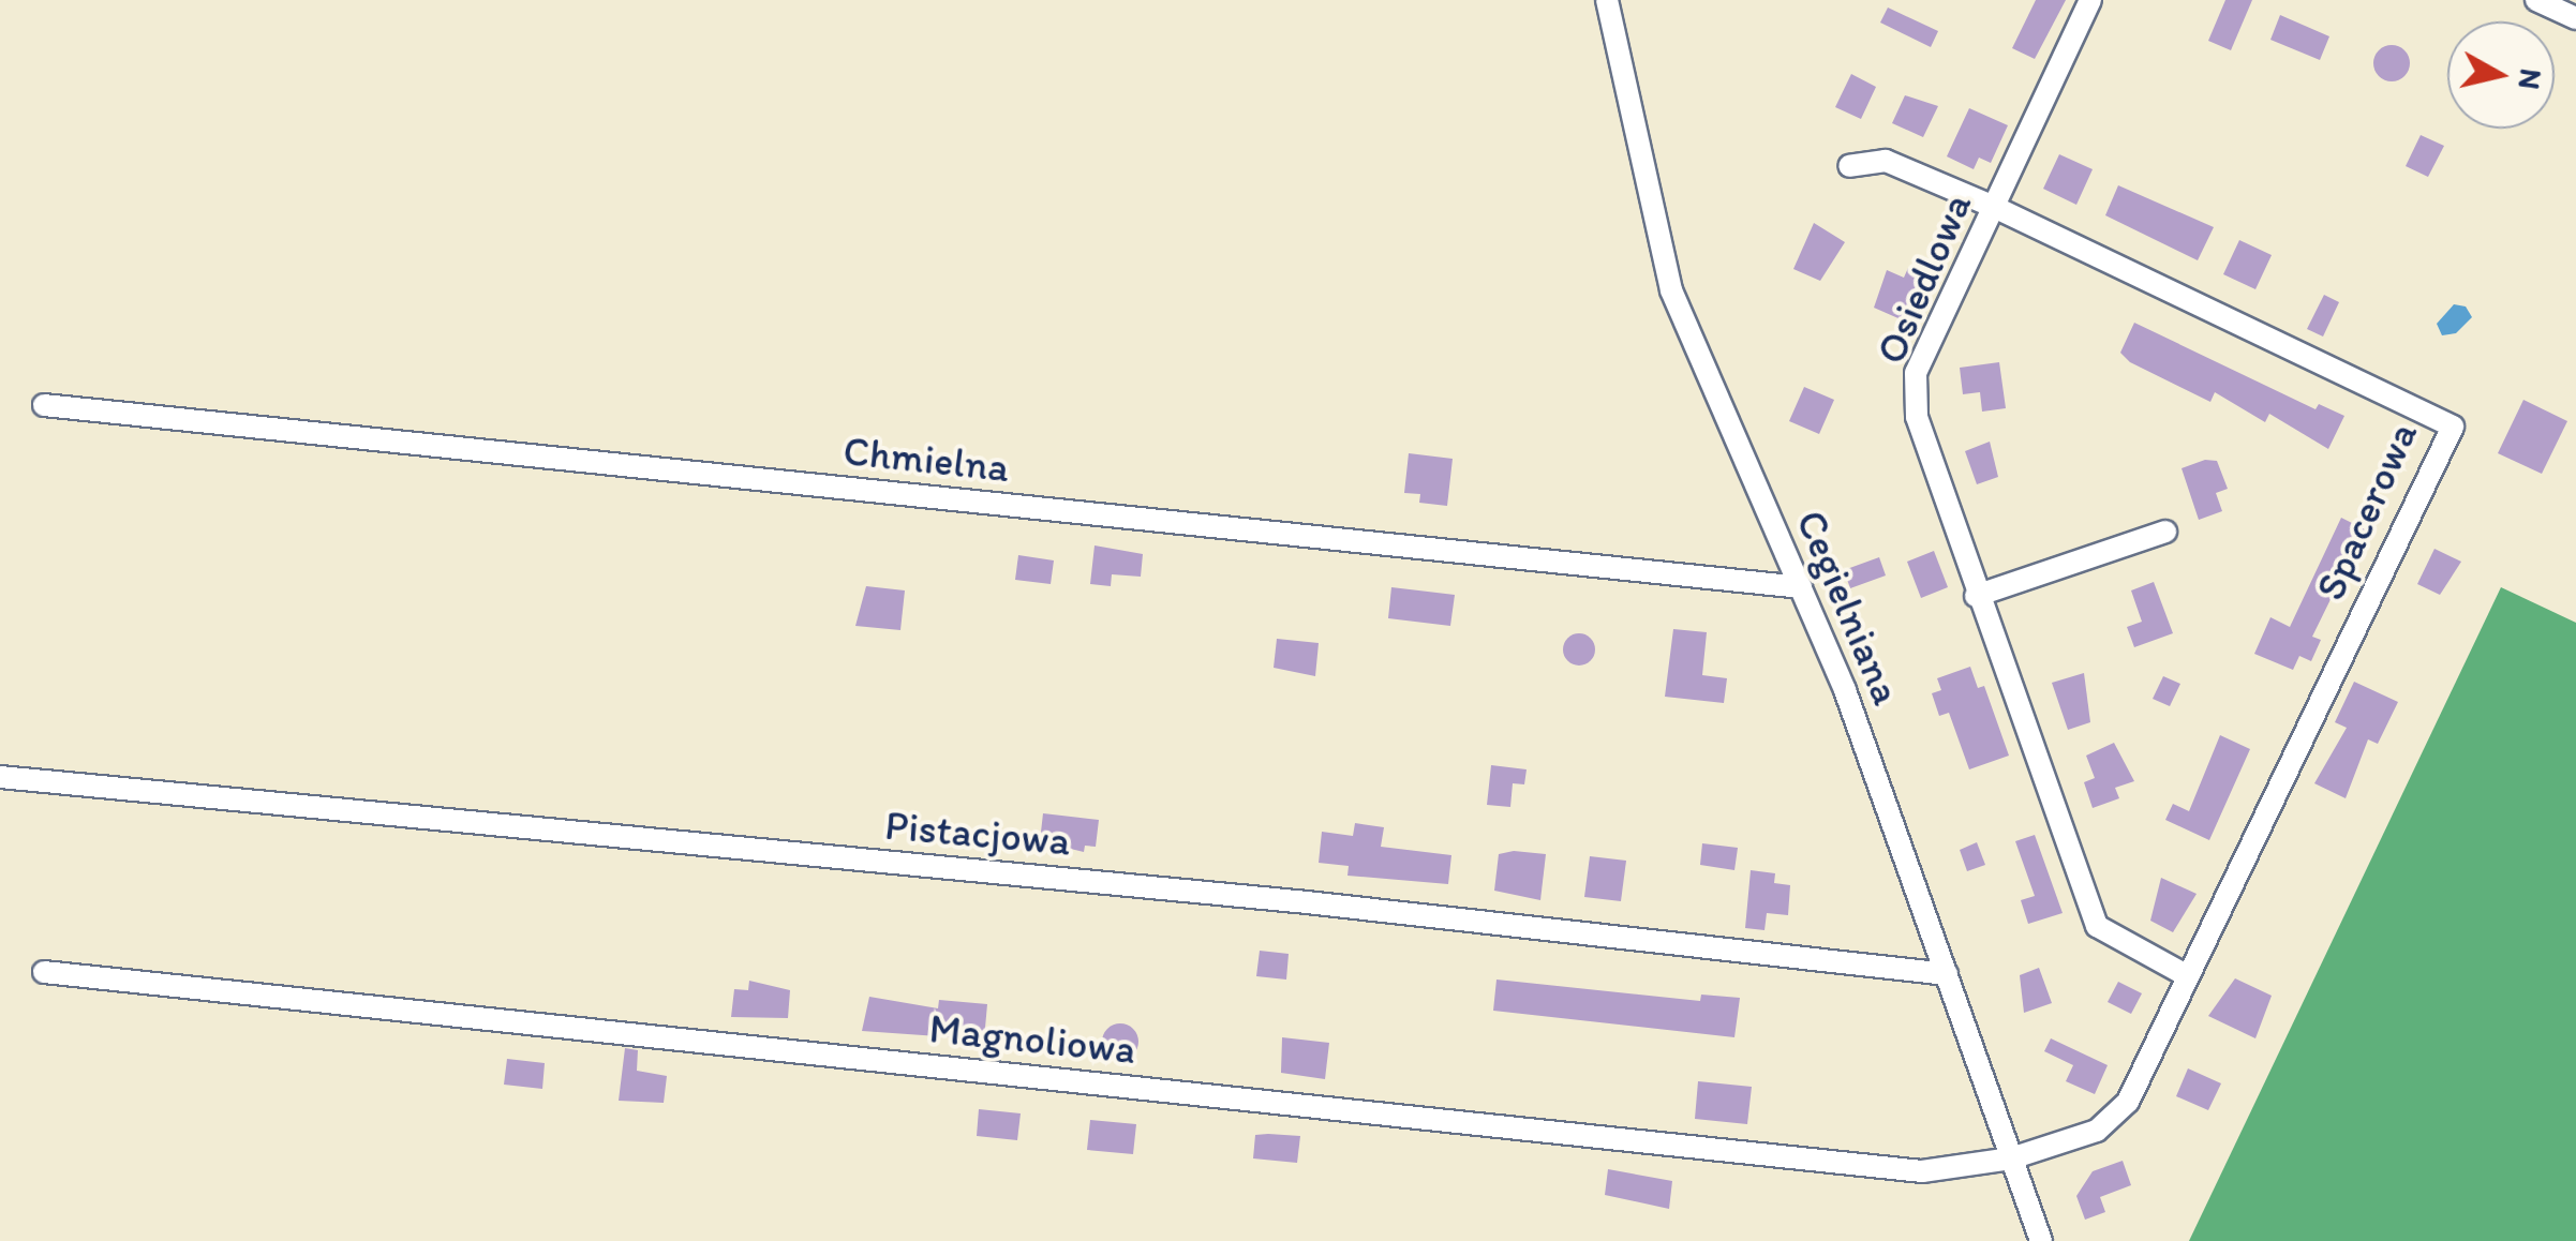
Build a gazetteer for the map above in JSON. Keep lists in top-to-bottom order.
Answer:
{
  "streets": {
    "street": [
      "Osiedlowa",
      "Chmielna",
      "Spacerowa",
      "Cegielniana",
      "Pistacjowa",
      "Magnoliowa"
    ]
  },
  "crossings": [
    ["Osiedlowa", "Spacerowa"],
    ["Chmielna", "Cegielniana"],
    ["Spacerowa", "Cegielniana"],
    ["Spacerowa", "Magnoliowa"],
    ["Cegielniana", "Pistacjowa"],
    ["Cegielniana", "Magnoliowa"]
  ],
  "north": "right"
}
